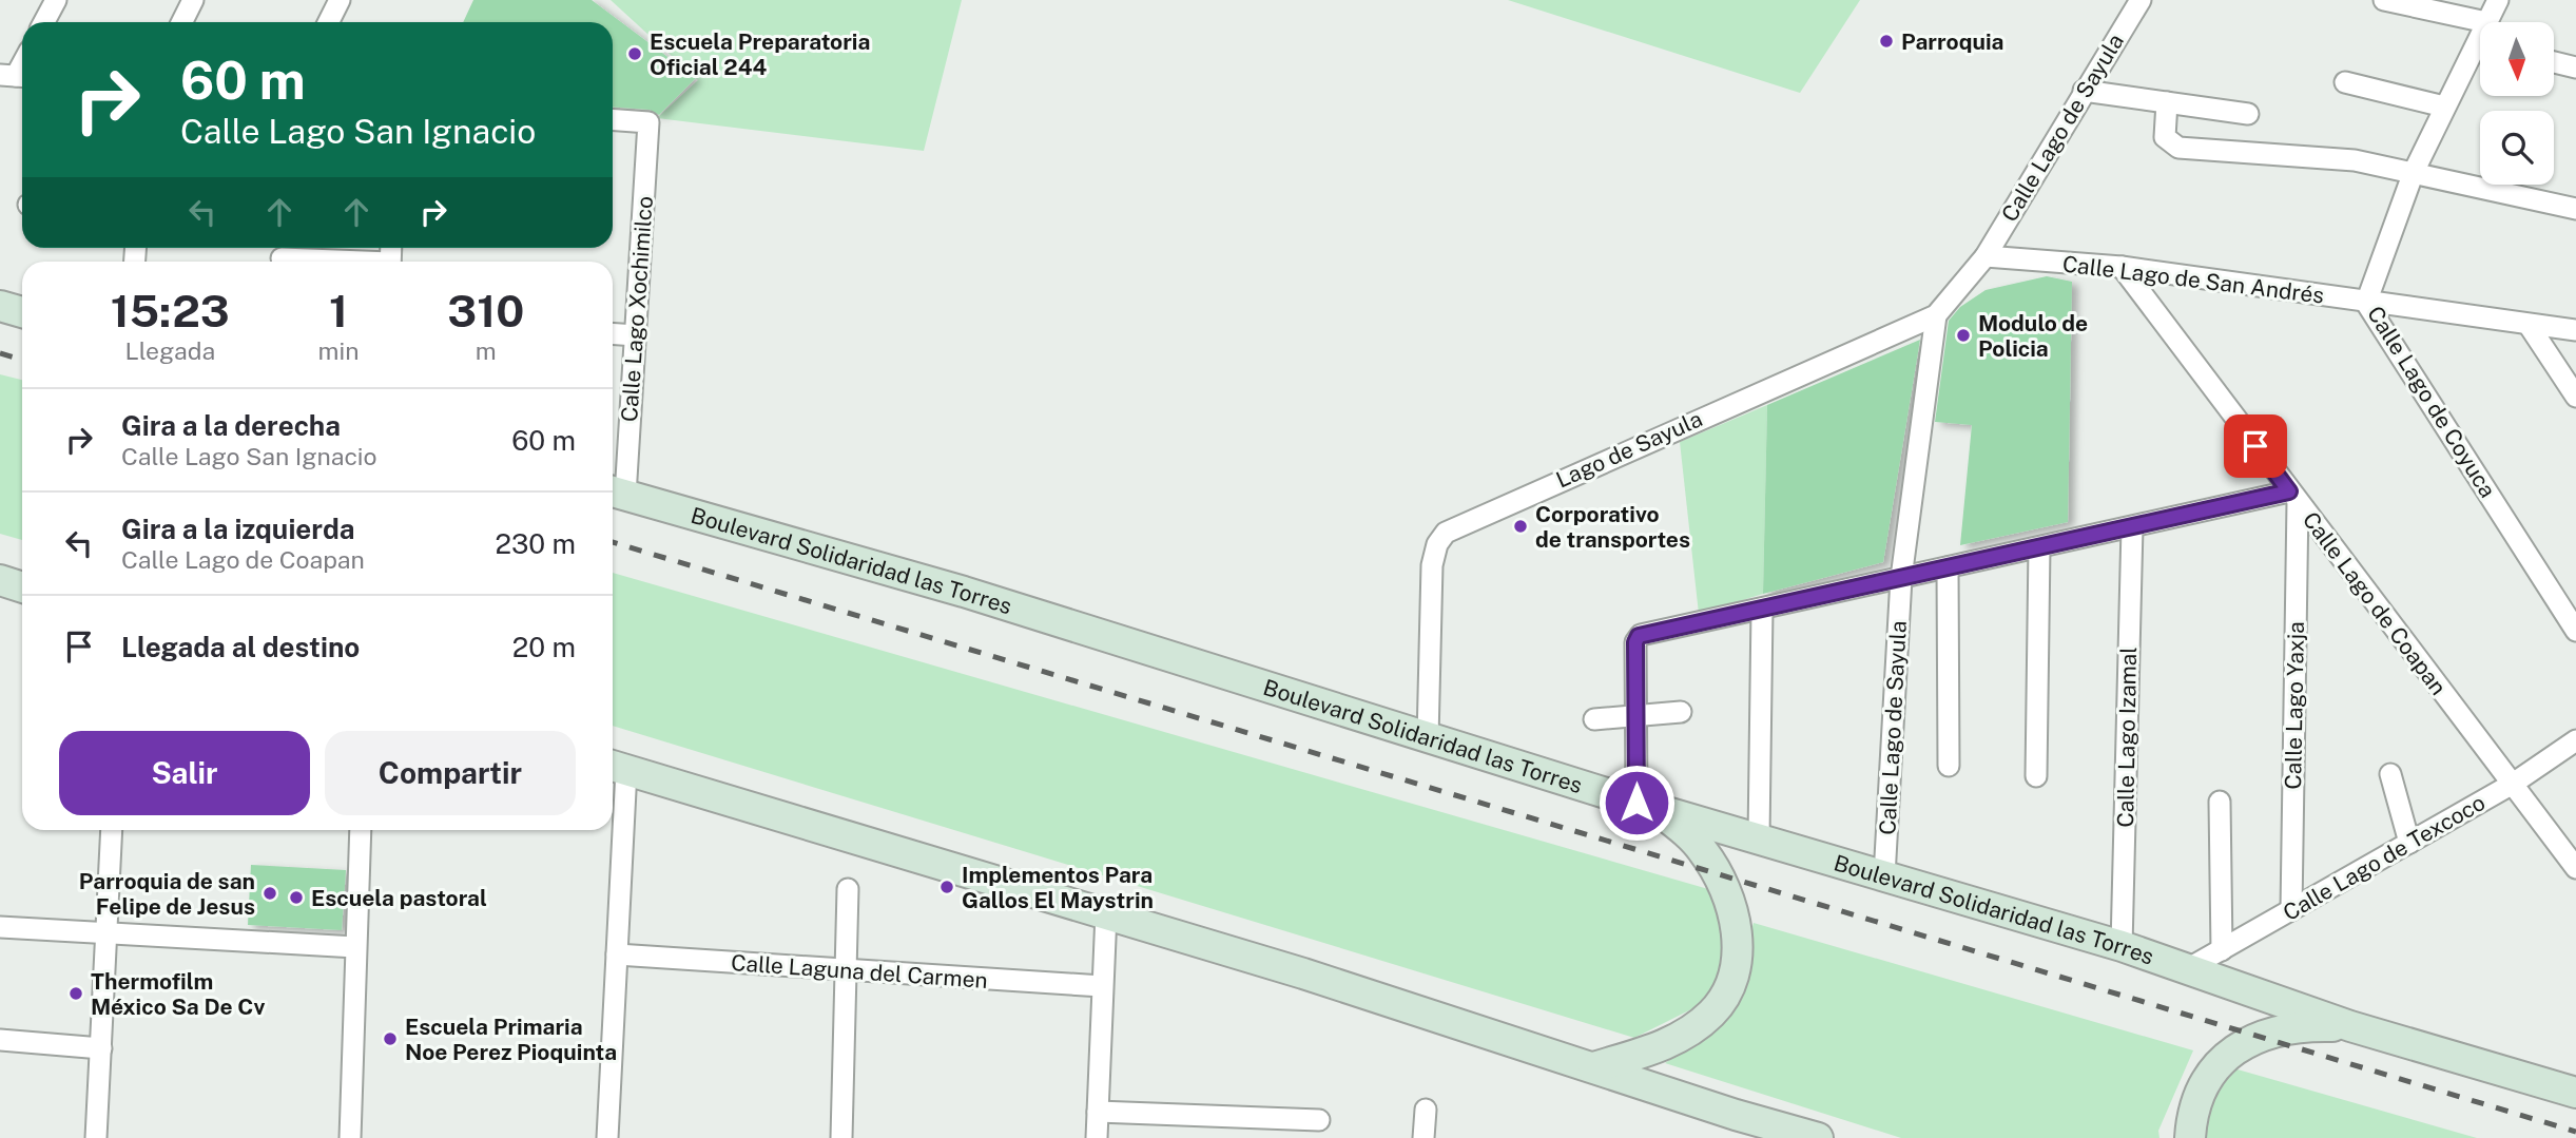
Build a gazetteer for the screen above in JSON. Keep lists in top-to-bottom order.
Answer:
{
  "streets": {
    "main road": ["Boulevard Solidaridad las Torres"],
    "street": [
      "Calle Lago de Sayula",
      "Calle Lago de San Andrés",
      "Calle Lago Xochimilco",
      "Calle Lago de Coyuca",
      "Lago de Sayula",
      "Calle Lago de Coapan",
      "Calle Lago Yaxja",
      "Calle Lago Izamal",
      "Calle Lago de Texcoco",
      "Calle Laguna del Carmen"
    ]
  },
  "crossings": [
    ["Calle Lago de Sayula", "Calle Lago de San Andrés"],
    ["Calle Lago de Sayula", "Lago de Sayula"],
    ["Calle Lago de Sayula", "Boulevard Solidaridad las Torres"],
    ["Calle Lago de San Andrés", "Calle Lago de Coyuca"],
    ["Calle Lago de San Andrés", "Lago de Sayula"],
    ["Calle Lago de San Andrés", "Calle Lago de Coapan"],
    ["Calle Lago Xochimilco", "Boulevard Solidaridad las Torres"],
    ["Lago de Sayula", "Boulevard Solidaridad las Torres"],
    ["Boulevard Solidaridad las Torres", "Calle Lago Izamal"],
    ["Boulevard Solidaridad las Torres", "Calle Lago de Texcoco"],
    ["Calle Lago de Coapan", "Calle Lago Yaxja"],
    ["Calle Lago de Coapan", "Calle Lago de Texcoco"],
    ["Calle Lago Yaxja", "Calle Lago de Texcoco"]
  ],
  "places": [
    "Parroquia",
    "Escuela Preparatoria Oficial 244",
    "Modulo de Policia",
    "Corporativo de transportes",
    "Implementos Para Gallos El Maystrin",
    "Parroquia de san Felipe de Jesus",
    "Escuela pastoral",
    "Thermofilm México Sa De Cv",
    "Escuela Primaria Noe Perez Pioquinta"
  ],
  "north": "bottom",
  "page": {
    "turn": ["60 m", "Calle Lago San Ignacio"],
    "eta": [
      "15:23",
      "Llegada",
      "1",
      "min",
      "310",
      "m"
    ],
    "list": [
      {
        "name": "Gira a la derecha",
        "note": "Calle Lago San Ignacio",
        "value": "60 m"
      },
      {
        "name": "Gira a la izquierda",
        "note": "Calle Lago de Coapan",
        "value": "230 m"
      },
      {
        "name": "Llegada al destino",
        "value": "20 m"
      }
    ],
    "buttons": ["Salir", "Compartir"]
  }
}
